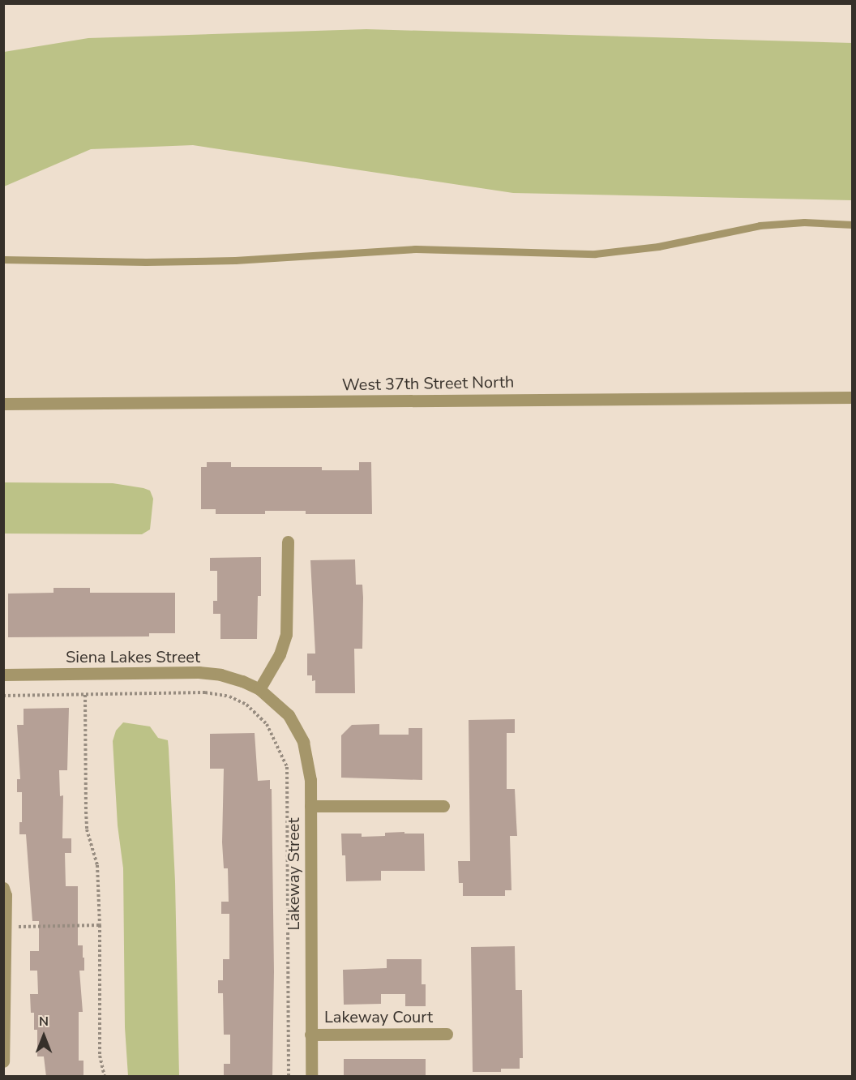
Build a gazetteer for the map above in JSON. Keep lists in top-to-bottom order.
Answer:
{
  "streets": {
    "street": [
      "West 37th Street North",
      "Siena Lakes Street",
      "Lakeway Street",
      "Lakeway Court"
    ]
  },
  "crossings": [
    ["Siena Lakes Street", "Lakeway Street"],
    ["Lakeway Street", "Lakeway Court"]
  ],
  "north": "top"
}
